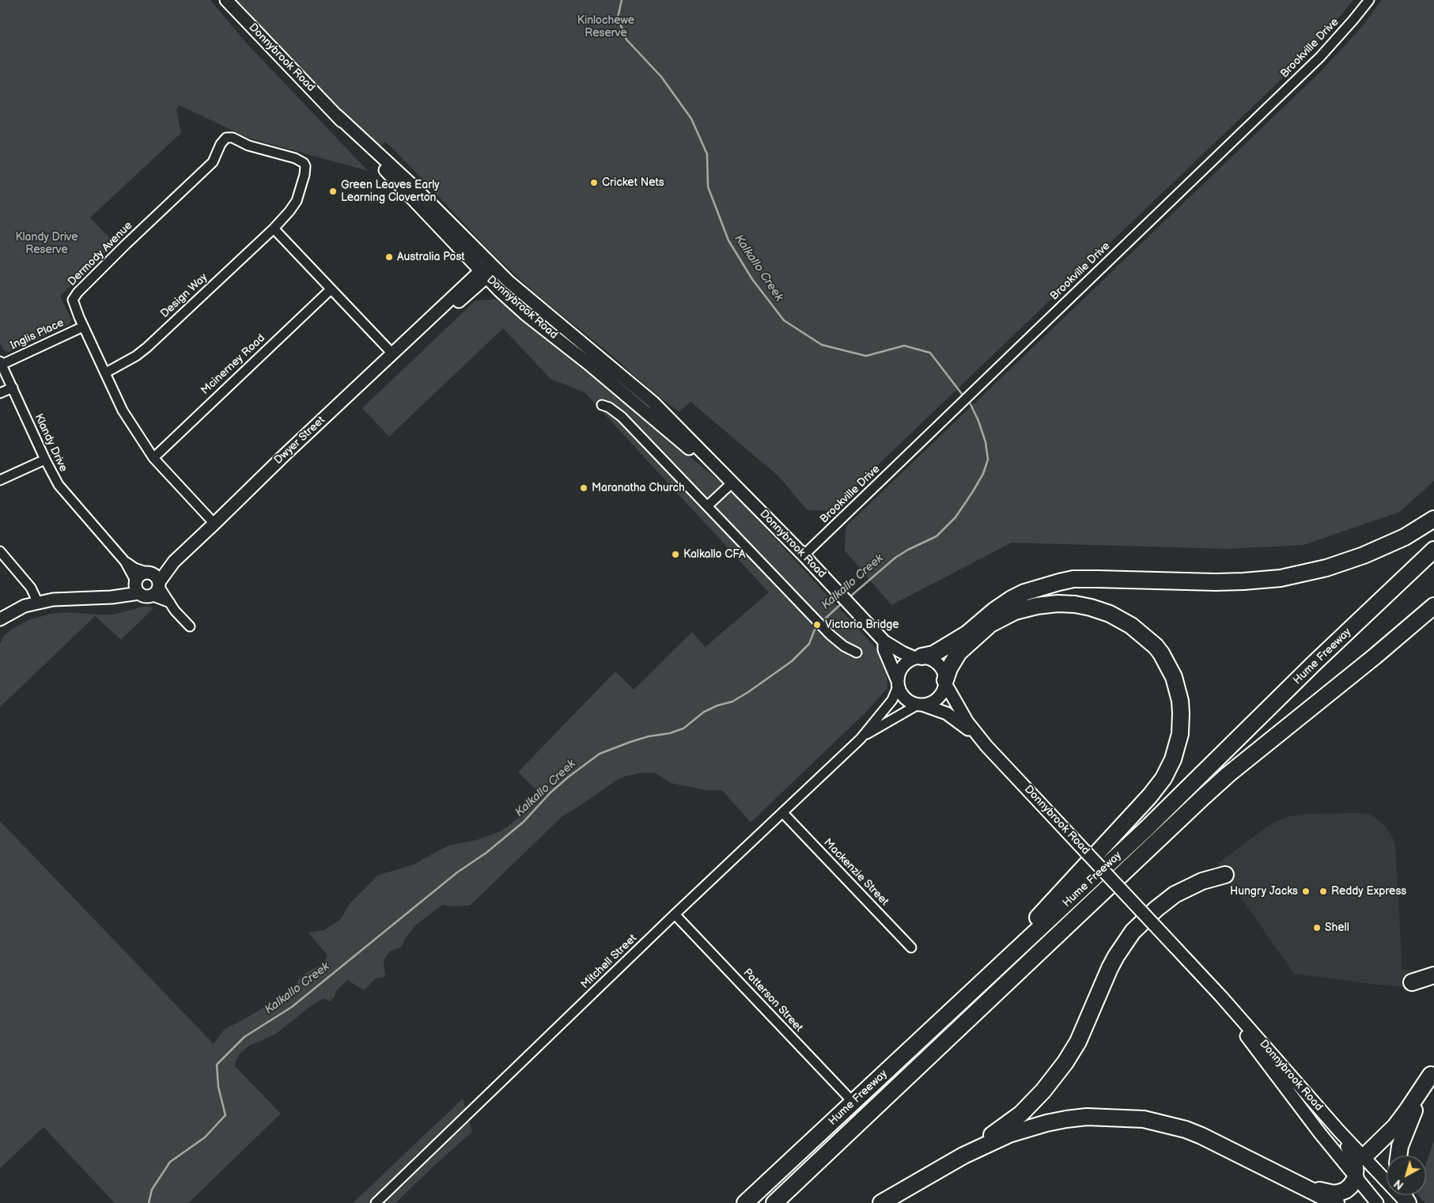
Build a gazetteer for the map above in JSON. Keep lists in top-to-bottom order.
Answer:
{
  "streets": {
    "highway": ["Hume Freeway"],
    "main road": ["Donnybrook Road", "Dwyer Street"],
    "street": [
      "Brookville Drive",
      "Dermody Avenue",
      "Design Way",
      "Inglis Place",
      "Mcinerney Road",
      "Klandy Drive",
      "Mackenzie Street",
      "Mitchell Street",
      "Patterson Street"
    ]
  },
  "crossings": [
    ["Brookville Drive", "Donnybrook Road"],
    ["Donnybrook Road", "Dwyer Street"],
    ["Donnybrook Road", "Mitchell Street"],
    ["Dermody Avenue", "Design Way"],
    ["Dermody Avenue", "Inglis Place"],
    ["Dermody Avenue", "Mcinerney Road"],
    ["Dermody Avenue", "Dwyer Street"],
    ["Inglis Place", "Klandy Drive"],
    ["Dwyer Street", "Klandy Drive"],
    ["Hume Freeway", "Patterson Street"],
    ["Mackenzie Street", "Mitchell Street"],
    ["Mitchell Street", "Patterson Street"]
  ],
  "water": ["Kalkallo Creek"],
  "parks": ["Kinlochewe Reserve", "Klandy Drive Reserve"],
  "places": [
    "Cricket Nets",
    "Green Leaves Early Learning Cloverton",
    "Australia Post",
    "Maranatha Church",
    "Kalkallo CFA",
    "Victoria Bridge",
    "Hungry Jacks",
    "Reddy Express",
    "Shell"
  ],
  "north": "bottom left"
}
